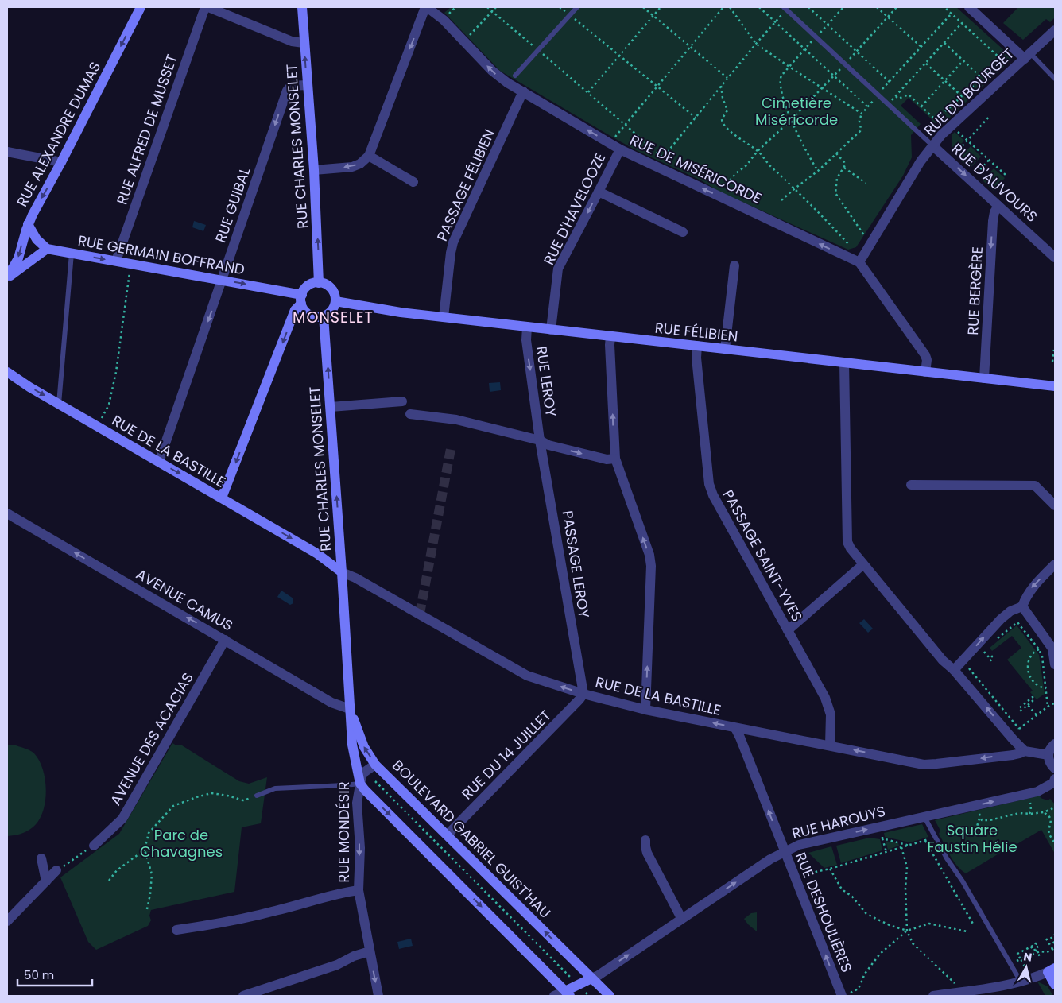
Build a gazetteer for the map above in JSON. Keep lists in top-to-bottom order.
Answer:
{
  "streets": {
    "main road": [
      "RUE ALEXANDRE DUMAS",
      "RUE CHARLES MONSELET",
      "RUE GERMAIN BOFFRAND",
      "RUE FÉLIBIEN",
      "RUE DE LA BASTILLE",
      "RUE MONDÉSIR",
      "BOULEVARD GABRIEL GUIST'HAU"
    ],
    "street": [
      "RUE DU BOURGET",
      "RUE ALFRED DE MUSSET",
      "RUE DE MISÉRICORDE",
      "RUE D'AUVOURS",
      "PASSAGE FÉLIBIEN",
      "RUE GUIBAL",
      "RUE D'HAVELOOZE",
      "RUE BERGÈRE",
      "RUE LEROY",
      "PASSAGE SAINT-YVES",
      "PASSAGE LEROY",
      "AVENUE CAMUS",
      "AVENUE DES ACACIAS",
      "RUE DU 14 JUILLET",
      "RUE HAROUYS",
      "RUE DESHOULIÈRES"
    ]
  },
  "crossings": [
    ["RUE DU BOURGET", "RUE DE MISÉRICORDE"],
    ["RUE DU BOURGET", "RUE D'AUVOURS"],
    ["RUE ALFRED DE MUSSET", "RUE GERMAIN BOFFRAND"],
    ["RUE ALEXANDRE DUMAS", "RUE GERMAIN BOFFRAND"],
    ["RUE CHARLES MONSELET", "RUE GUIBAL"],
    ["RUE CHARLES MONSELET", "RUE GERMAIN BOFFRAND"],
    ["RUE CHARLES MONSELET", "RUE FÉLIBIEN"],
    ["RUE CHARLES MONSELET", "RUE DE LA BASTILLE"],
    ["RUE CHARLES MONSELET", "RUE MONDÉSIR"],
    ["RUE DE MISÉRICORDE", "PASSAGE FÉLIBIEN"],
    ["RUE DE MISÉRICORDE", "RUE D'HAVELOOZE"],
    ["RUE DE MISÉRICORDE", "RUE FÉLIBIEN"],
    ["RUE D'AUVOURS", "RUE BERGÈRE"],
    ["PASSAGE FÉLIBIEN", "RUE FÉLIBIEN"],
    ["RUE GUIBAL", "RUE GERMAIN BOFFRAND"],
    ["RUE GUIBAL", "RUE DE LA BASTILLE"],
    ["RUE D'HAVELOOZE", "RUE FÉLIBIEN"],
    ["RUE GERMAIN BOFFRAND", "RUE FÉLIBIEN"],
    ["RUE BERGÈRE", "RUE FÉLIBIEN"],
    ["RUE FÉLIBIEN", "RUE LEROY"],
    ["RUE FÉLIBIEN", "PASSAGE SAINT-YVES"],
    ["RUE LEROY", "PASSAGE LEROY"],
    ["RUE DE LA BASTILLE", "PASSAGE SAINT-YVES"],
    ["RUE DE LA BASTILLE", "PASSAGE LEROY"],
    ["RUE DE LA BASTILLE", "RUE DU 14 JUILLET"],
    ["RUE DE LA BASTILLE", "RUE MONDÉSIR"],
    ["RUE DE LA BASTILLE", "RUE DESHOULIÈRES"],
    ["PASSAGE LEROY", "RUE DU 14 JUILLET"],
    ["AVENUE CAMUS", "AVENUE DES ACACIAS"],
    ["AVENUE CAMUS", "RUE MONDÉSIR"],
    ["AVENUE CAMUS", "BOULEVARD GABRIEL GUIST'HAU"],
    ["RUE DU 14 JUILLET", "BOULEVARD GABRIEL GUIST'HAU"],
    ["RUE HAROUYS", "BOULEVARD GABRIEL GUIST'HAU"],
    ["RUE HAROUYS", "RUE DESHOULIÈRES"],
    ["RUE MONDÉSIR", "BOULEVARD GABRIEL GUIST'HAU"]
  ],
  "one_way": [
    "RUE ALEXANDRE DUMAS",
    "RUE DE MISÉRICORDE",
    "RUE D'AUVOURS",
    "RUE GUIBAL",
    "RUE D'HAVELOOZE",
    "RUE GERMAIN BOFFRAND",
    "RUE BERGÈRE",
    "AVENUE CAMUS",
    "RUE HAROUYS",
    "RUE DESHOULIÈRES"
  ],
  "districts": ["MONSELET"],
  "parks": ["Cimetière Miséricorde", "Square Faustin Hélie", "Parc de Chavagnes"],
  "scale_bar": "50 m",
  "north": "top"
}
